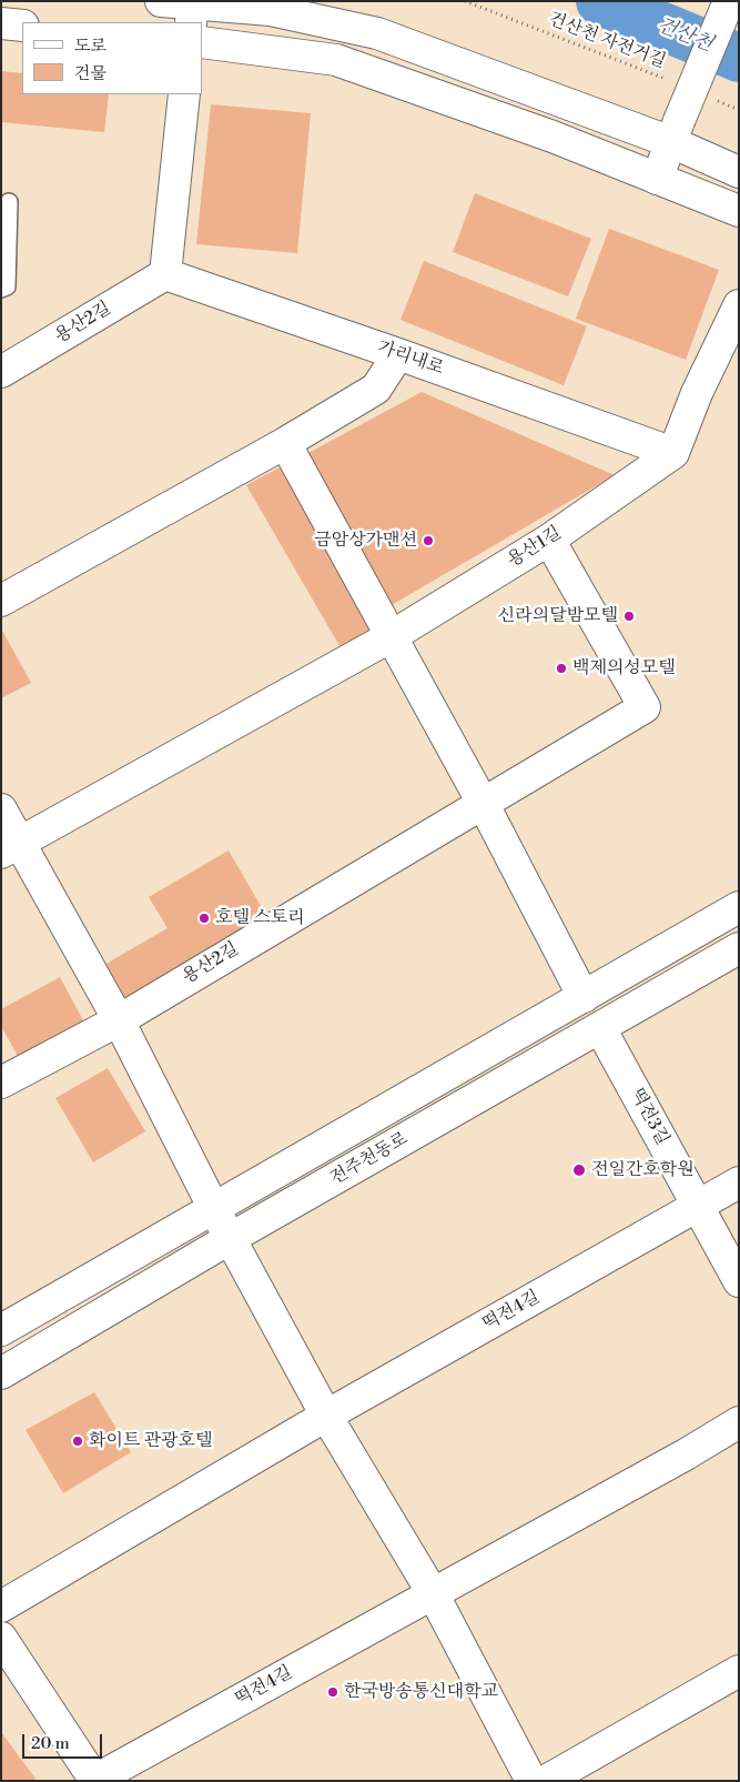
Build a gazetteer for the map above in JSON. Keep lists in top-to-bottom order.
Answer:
{
  "streets": {
    "street": [
      "용산2길",
      "가리내로",
      "용산1길",
      "떡전3길",
      "전주천동로",
      "떡전4길"
    ],
    "path": ["건산천 자전거길"]
  },
  "crossings": [
    ["용산2길", "가리내로"],
    ["가리내로", "용산1길"],
    ["떡전3길", "전주천동로"],
    ["떡전3길", "떡전4길"]
  ],
  "water": ["건산천"],
  "places": [
    "금암상가맨션",
    "신라의달밤모텔",
    "백제의성모텔",
    "호텔 스토리",
    "전일간호학원",
    "화이트 관광호텔",
    "한국방송통신대학교"
  ],
  "legend": ["도로", "건물"],
  "scale_bar": "20 m"
}
